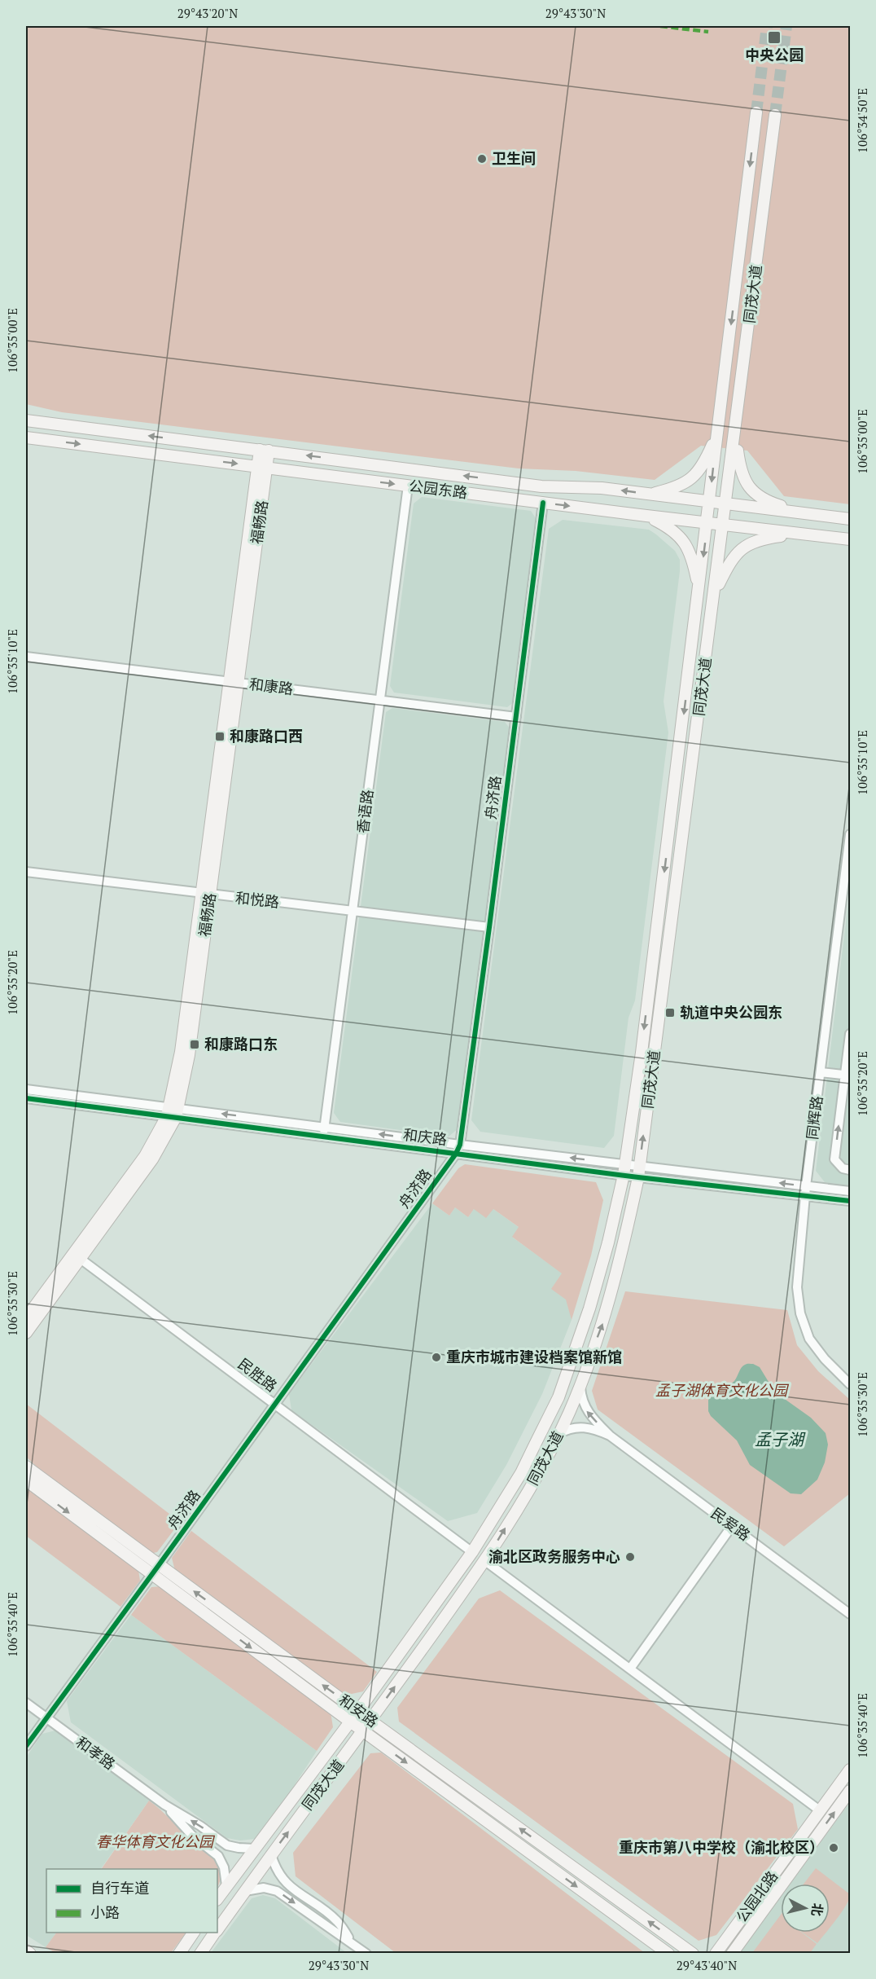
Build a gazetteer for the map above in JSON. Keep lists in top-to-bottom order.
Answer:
{
  "streets": {
    "main road": [
      "同茂大道",
      "公园东路",
      "福畅路",
      "和安路",
      "公园北路"
    ],
    "street": [
      "和康路",
      "舟济路",
      "香语路",
      "和悦路",
      "同辉路",
      "和庆路",
      "民胜路",
      "民爱路",
      "和孝路"
    ]
  },
  "crossings": [
    ["同茂大道", "公园东路"],
    ["同茂大道", "和庆路"],
    ["同茂大道", "民胜路"],
    ["同茂大道", "和安路"],
    ["公园东路", "福畅路"],
    ["公园东路", "舟济路"],
    ["公园东路", "香语路"],
    ["福畅路", "和康路"],
    ["福畅路", "和悦路"],
    ["福畅路", "和庆路"],
    ["福畅路", "民胜路"],
    ["和康路", "舟济路"],
    ["和康路", "香语路"],
    ["舟济路", "和悦路"],
    ["舟济路", "和庆路"],
    ["舟济路", "民胜路"],
    ["舟济路", "和安路"],
    ["舟济路", "和孝路"],
    ["香语路", "和悦路"],
    ["香语路", "和庆路"],
    ["同辉路", "和庆路"]
  ],
  "water": ["孟子湖"],
  "parks": ["孟子湖体育文化公园", "春华体育文化公园"],
  "places": {
    "transit": [
      "中央公园",
      "和康路口西",
      "轨道中央公园东",
      "和康路口东"
    ],
    "other": [
      "卫生间",
      "重庆市城市建设档案馆新馆",
      "渝北区政务服务中心",
      "重庆市第八中学校（渝北校区）"
    ]
  },
  "legend": ["自行车道", "小路"],
  "north": "right",
  "coordinates": [
    "29°43'20\"N",
    "29°43'30\"N",
    "106°34'50\"E",
    "106°35'00\"E",
    "106°35'10\"E",
    "106°35'20\"E",
    "106°35'30\"E",
    "106°35'40\"E",
    "29°43'40\"N"
  ]
}
